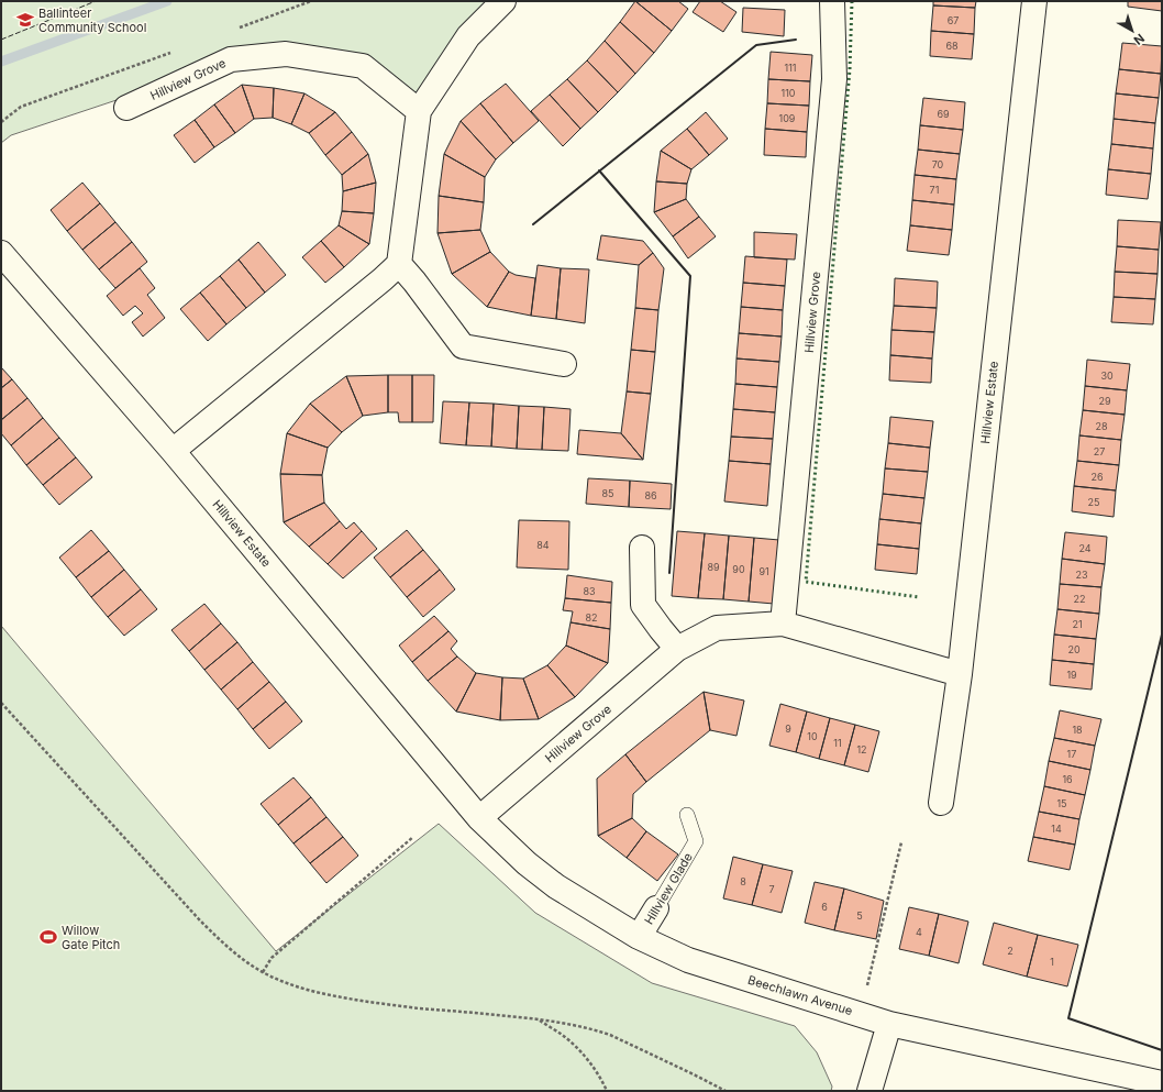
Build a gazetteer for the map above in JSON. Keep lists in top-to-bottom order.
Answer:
{
  "streets": {
    "street": [
      "Hillview Grove",
      "Hillview Estate",
      "Hillview Glade",
      "Beechlawn Avenue"
    ]
  },
  "crossings": [
    ["Hillview Grove", "Hillview Estate"],
    ["Hillview Grove", "Beechlawn Avenue"],
    ["Hillview Estate", "Beechlawn Avenue"],
    ["Hillview Glade", "Beechlawn Avenue"]
  ],
  "places": {
    "school or university": ["Ballinteer Community School"],
    "sports": ["Willow Gate Pitch"]
  },
  "house_numbers": [
    "67",
    "68",
    "111",
    "110",
    "69",
    "109",
    "70",
    "71",
    "30",
    "29",
    "28",
    "27",
    "26",
    "85",
    "86",
    "25",
    "84",
    "24",
    "89",
    "90",
    "91",
    "23",
    "83",
    "22",
    "82",
    "21",
    "20",
    "19",
    "9",
    "18",
    "10",
    "11",
    "12",
    "17",
    "16",
    "15",
    "14",
    "8",
    "7",
    "6",
    "5",
    "4",
    "2",
    "1"
  ],
  "north": "bottom right"
}
